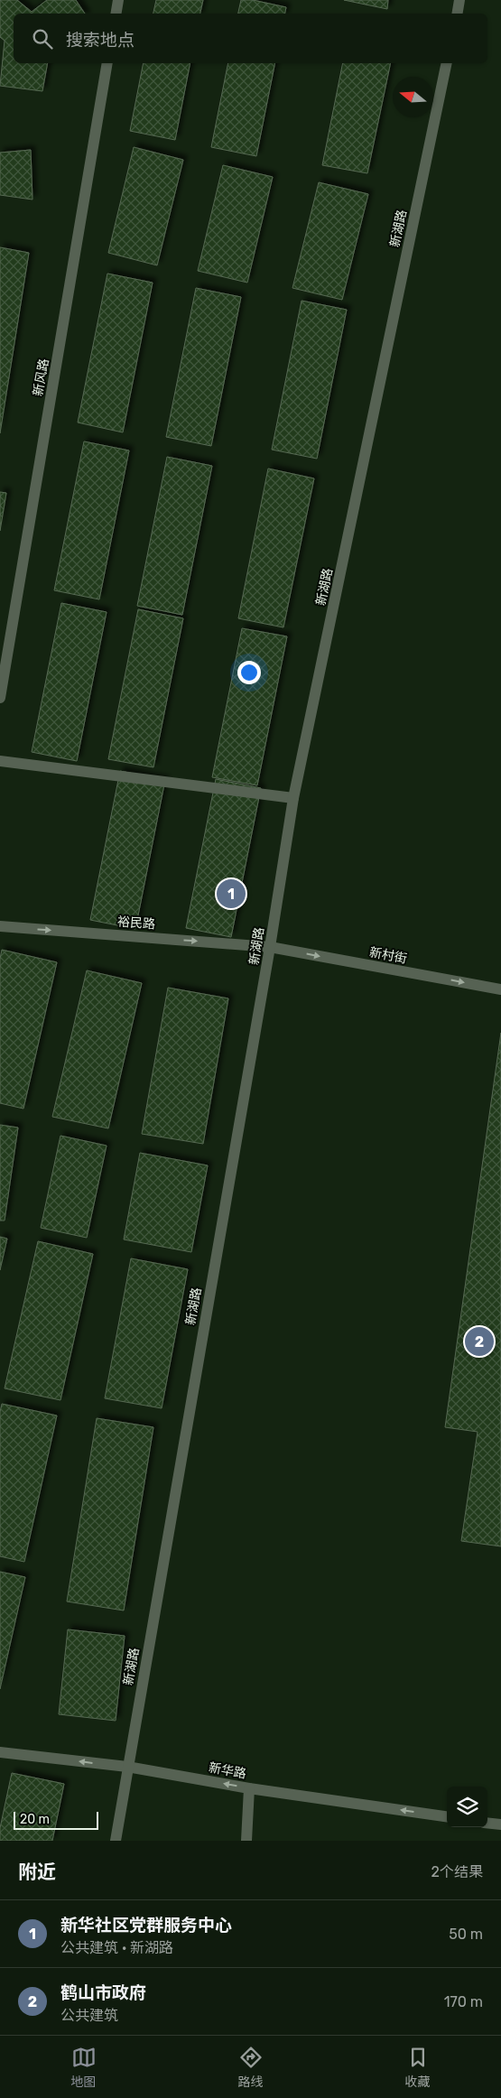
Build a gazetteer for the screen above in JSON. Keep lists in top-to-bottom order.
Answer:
{
  "streets": {
    "street": [
      "新湖路",
      "新风路",
      "裕民路",
      "新村街",
      "新华路"
    ]
  },
  "crossings": [
    ["新湖路", "裕民路"],
    ["新湖路", "新村街"],
    ["新湖路", "新华路"],
    ["裕民路", "新村街"]
  ],
  "one_way": ["裕民路", "新村街", "新华路"],
  "scale_bar": "20 m",
  "north": "left",
  "page": {
    "search": "搜索地点",
    "pins": ["1", "2"],
    "scale": "20 m",
    "heading": ["附近", "2个结果"],
    "list": [
      {
        "mark": "1",
        "name": "新华社区党群服务中心",
        "note": "公共建筑 · 新湖路",
        "value": "50 m"
      },
      {
        "mark": "2",
        "name": "鹤山市政府",
        "note": "公共建筑",
        "value": "170 m"
      }
    ],
    "nav": ["地图", "路线", "收藏"]
  }
}
